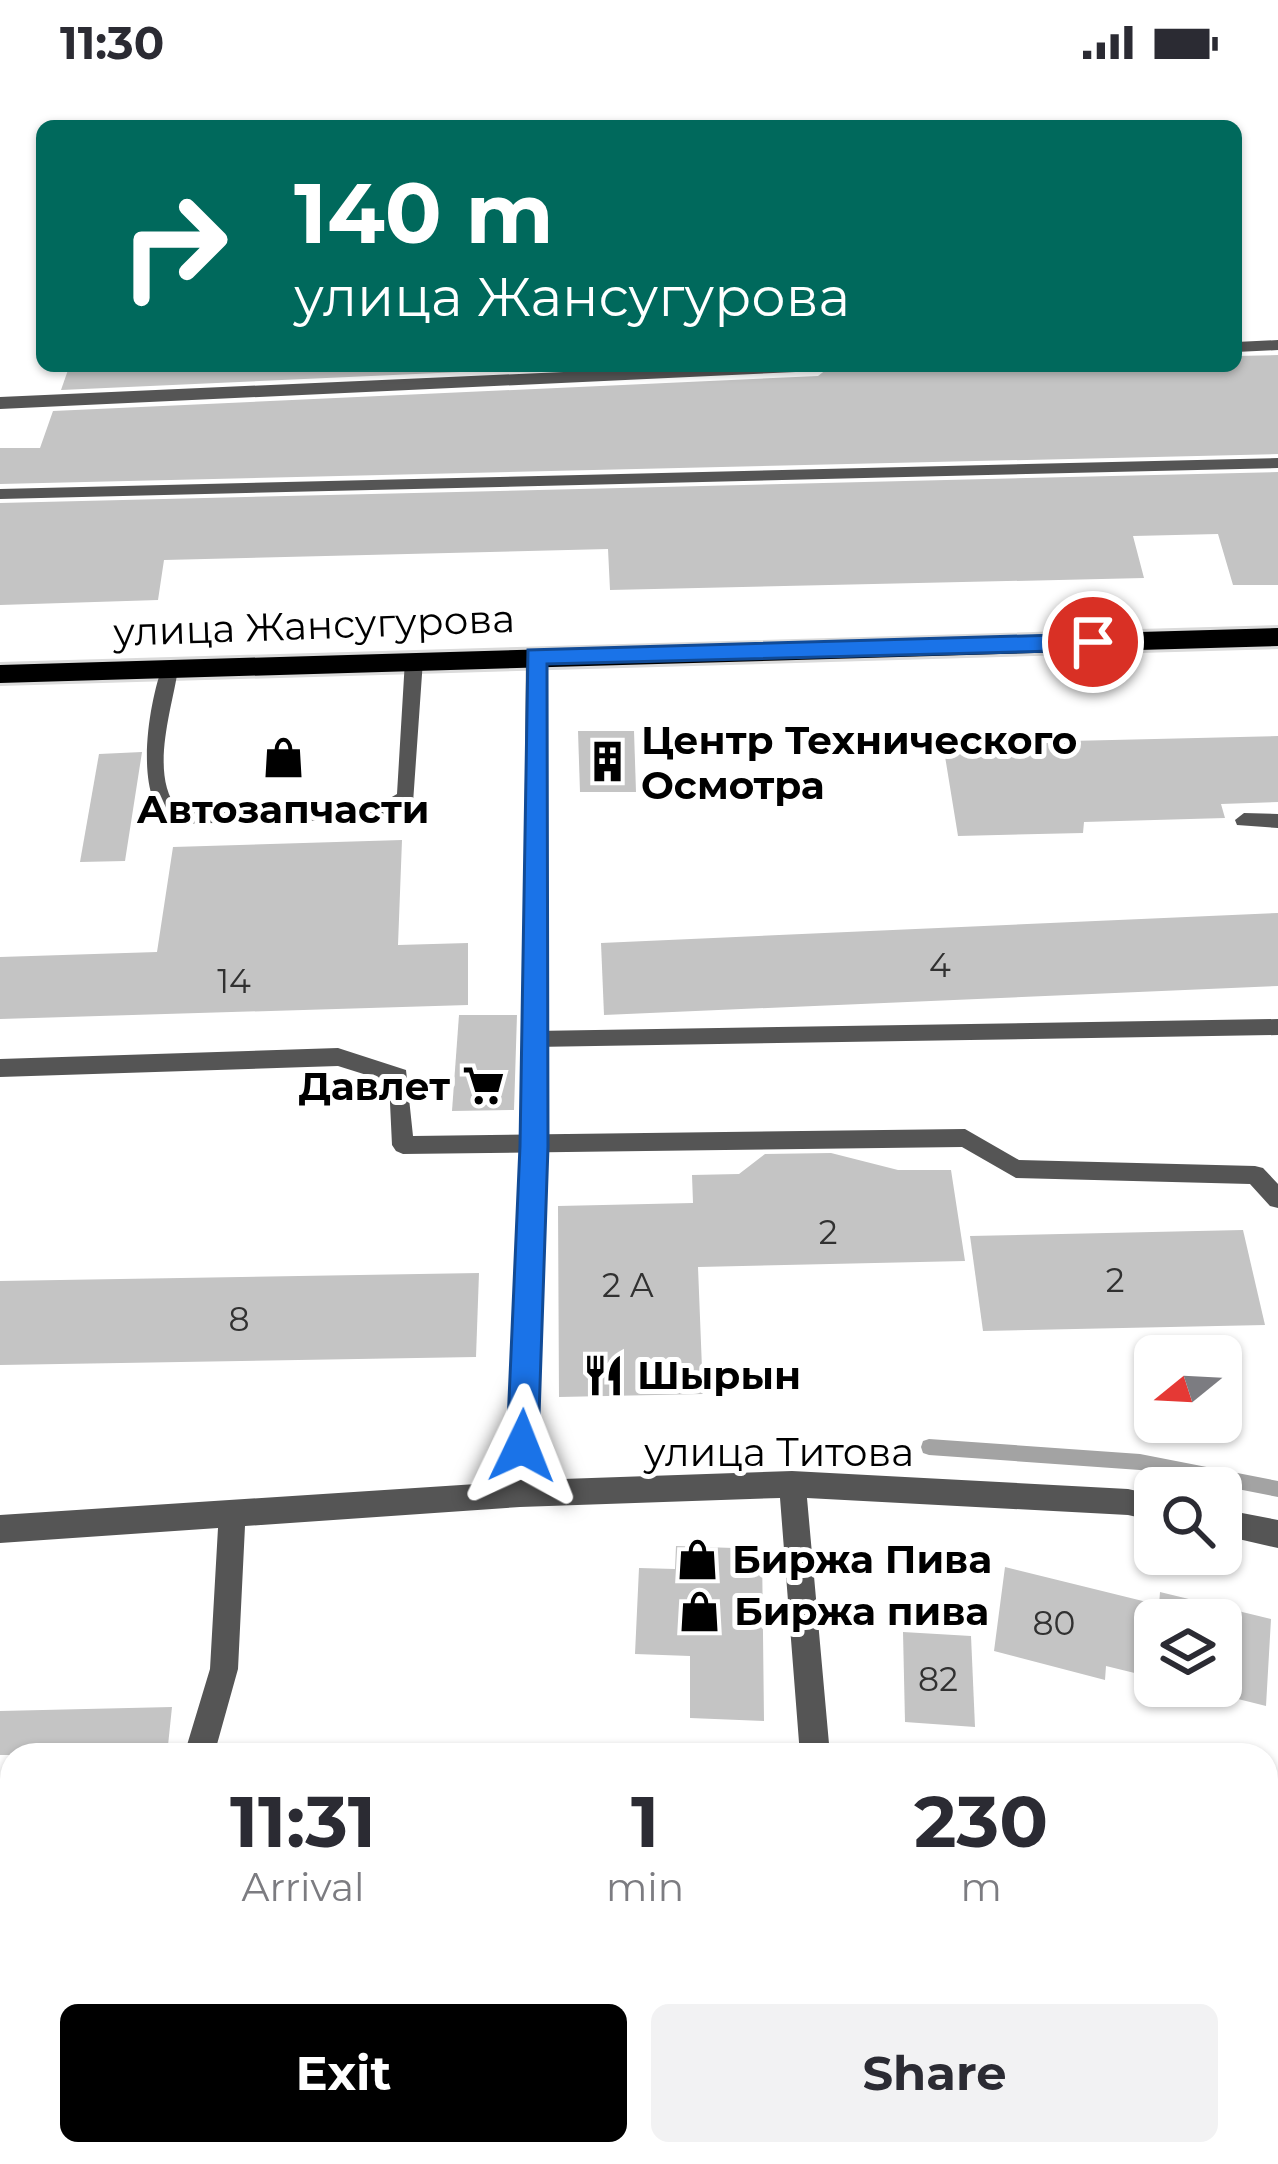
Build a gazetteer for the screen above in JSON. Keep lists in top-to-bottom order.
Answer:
{
  "streets": {
    "main road": ["улица Жансугурова"],
    "street": ["улица Титова"]
  },
  "places": {
    "shop": ["Автозапчасти", "Биржа Пива", "Биржа пива"],
    "building": ["Центр Технического Осмотра"],
    "supermarket": ["Давлет"],
    "restaurant": ["Шырын"]
  },
  "house_numbers": [
    "4",
    "14",
    "2",
    "2",
    "2 А",
    "8",
    "80",
    "82"
  ],
  "north": "left",
  "page": {
    "status": "11:30",
    "turn": ["140 m", "улица Жансугурова"],
    "eta": [
      "11:31",
      "Arrival",
      "1",
      "min",
      "230",
      "m"
    ],
    "buttons": ["Exit", "Share"]
  }
}
